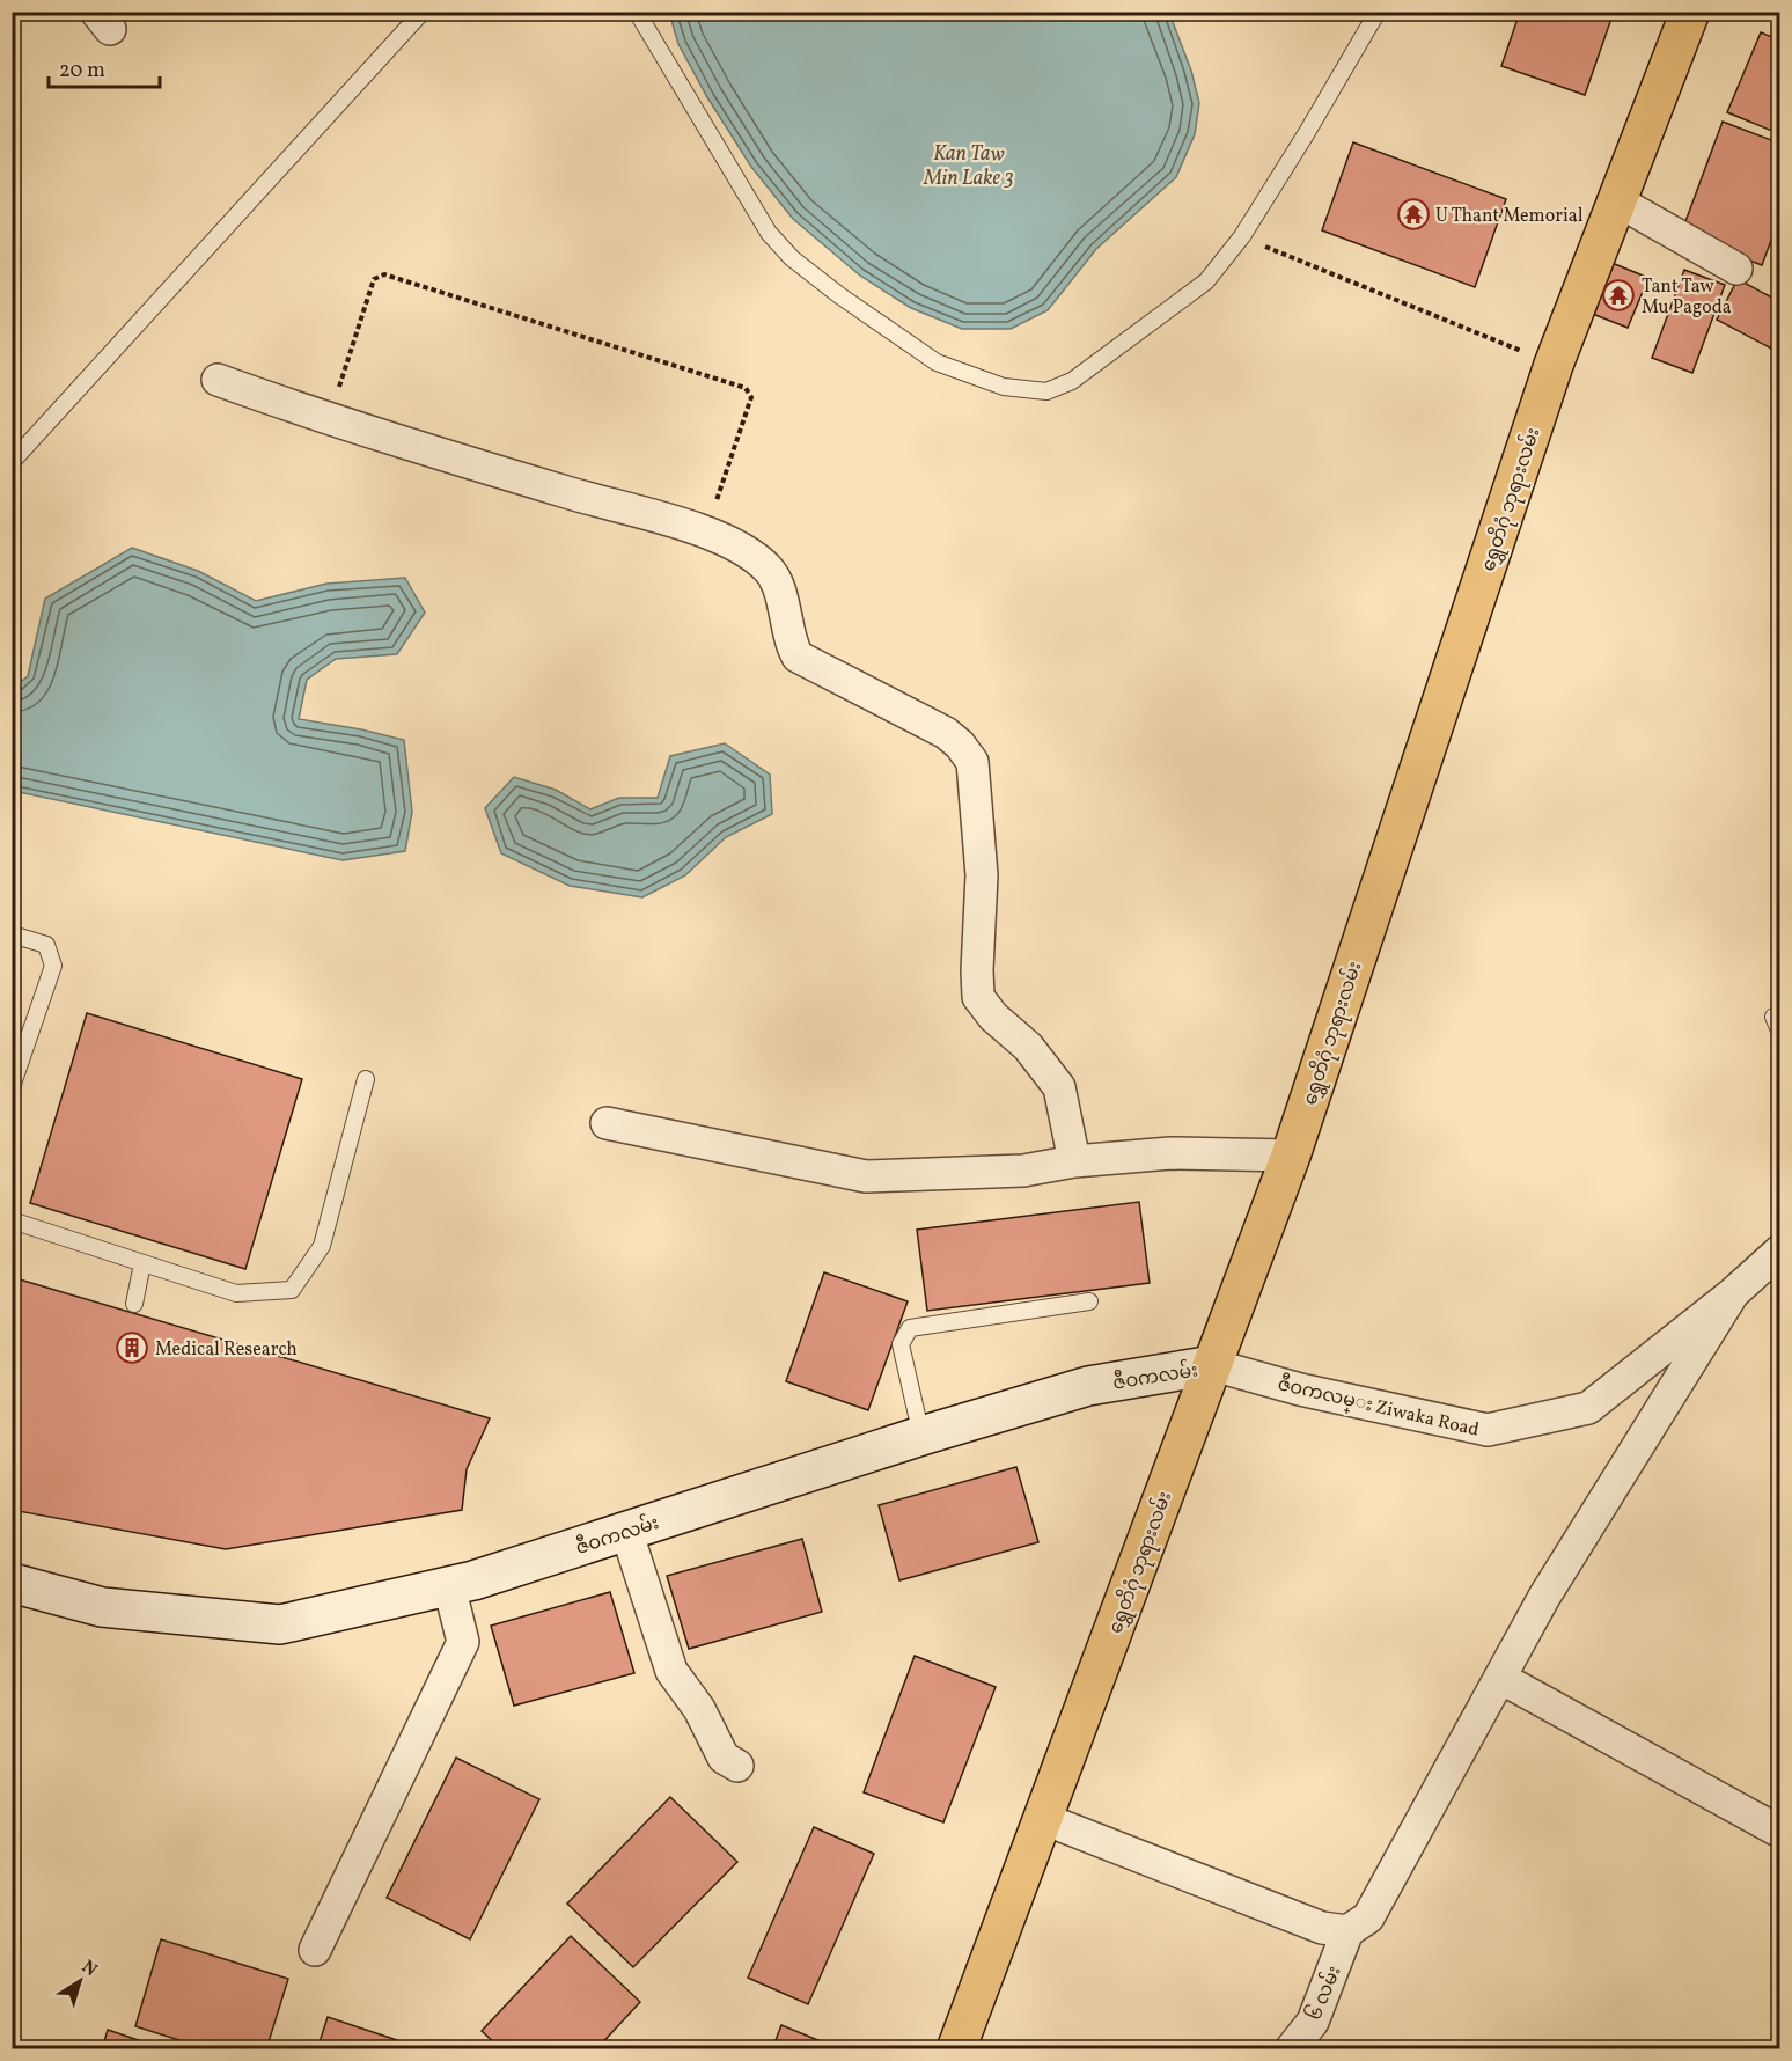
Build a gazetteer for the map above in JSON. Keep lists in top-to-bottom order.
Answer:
{
  "streets": {
    "main road": ["ရွှေတိဂုံ ဘုရားလမ်း", "ဇီဝကလမ်း"],
    "street": ["ဇီဝကလမ္း Ziwaka Road", "၆ လမ်း"]
  },
  "crossings": [
    ["ရွှေတိဂုံ ဘုရားလမ်း", "ဇီဝကလမ်း"],
    ["ရွှေတိဂုံ ဘုရားလမ်း", "ဇီဝကလမ္း Ziwaka Road"],
    ["ဇီဝကလမ်း", "ဇီဝကလမ္း Ziwaka Road"]
  ],
  "water": ["Kan Taw Min Lake 3"],
  "places": {
    "temple": ["U Thant Memorial", "Tant Taw Mu Pagoda"],
    "building": ["Medical Research"]
  },
  "scale_bar": "20 m",
  "north": "top right"
}
